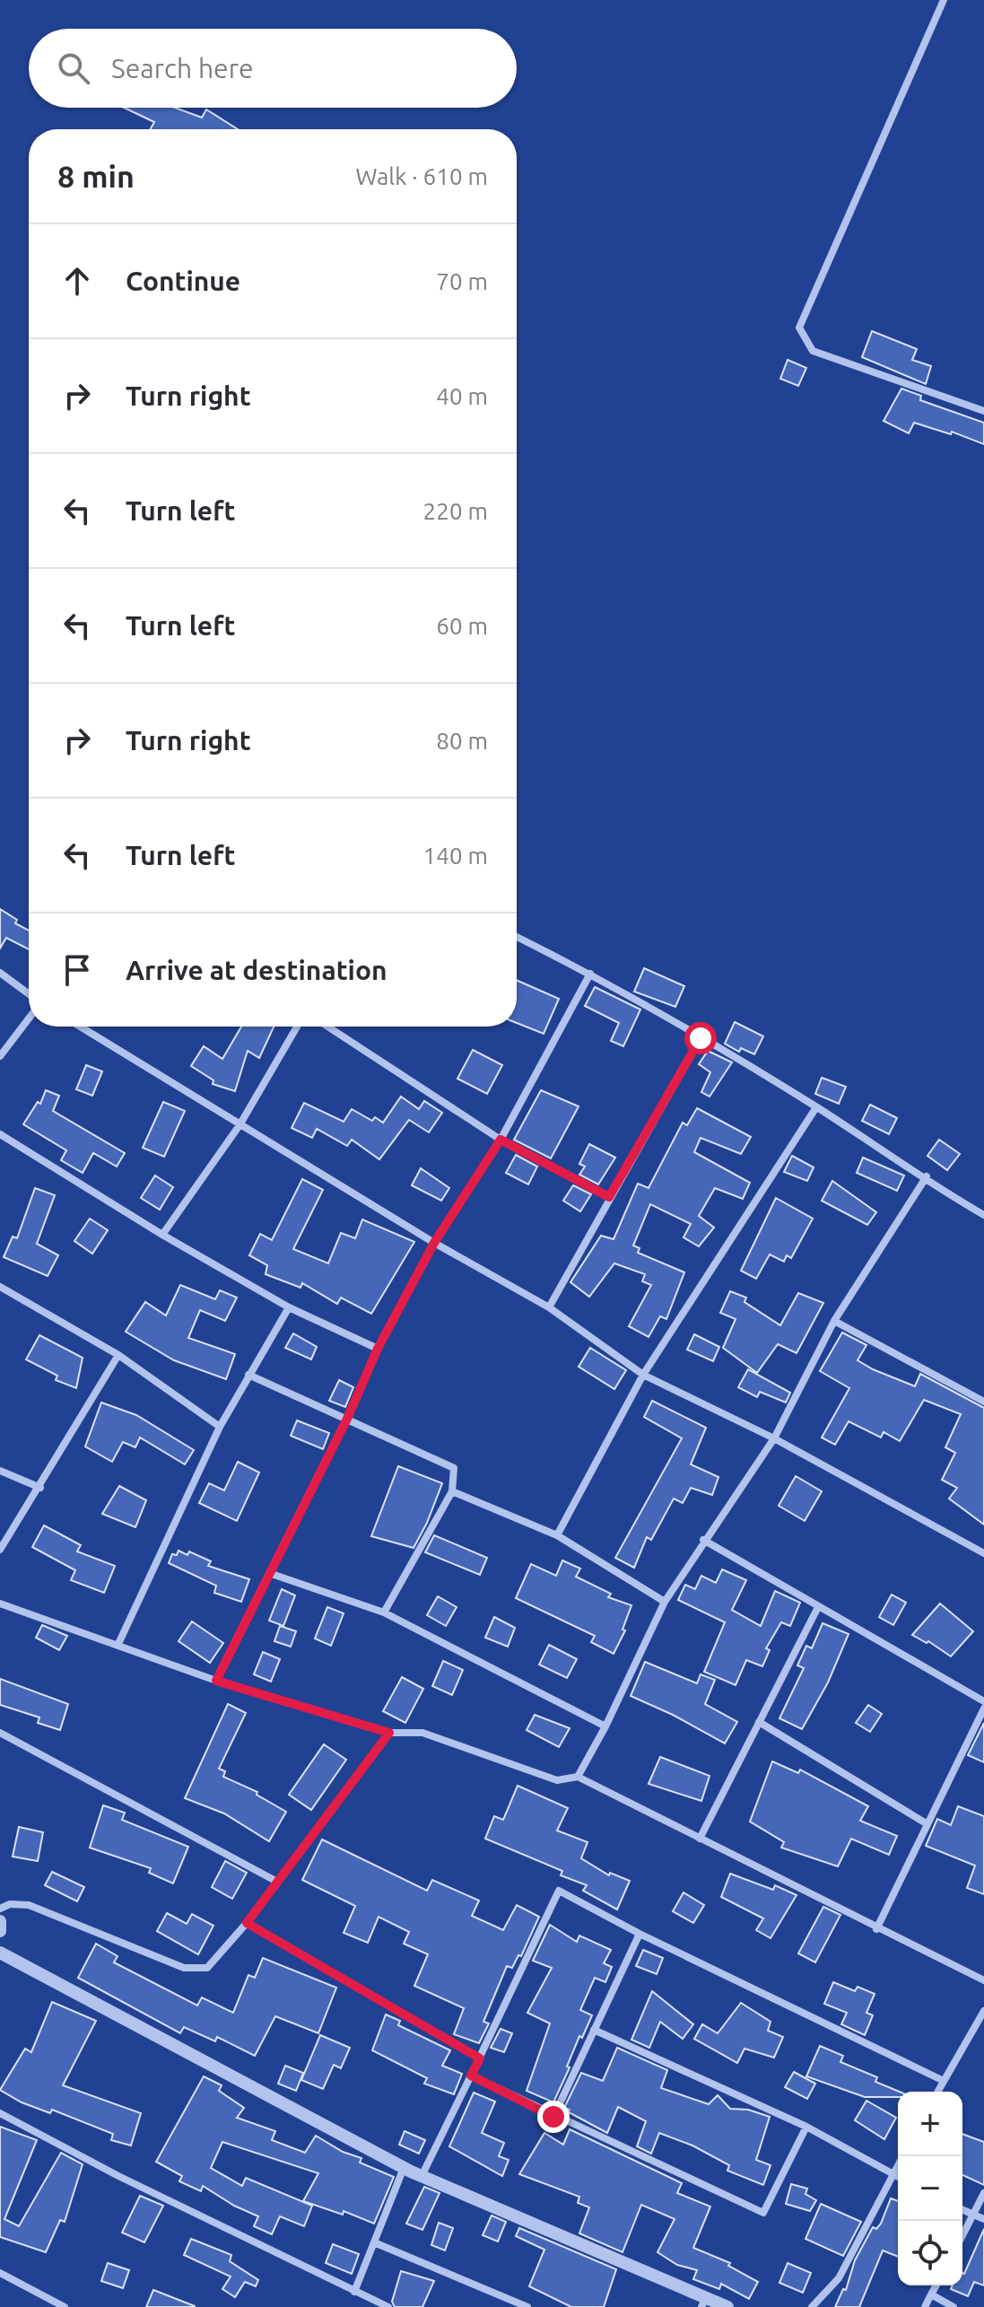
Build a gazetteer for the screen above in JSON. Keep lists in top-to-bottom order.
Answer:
{
  "page": {
    "search": "Search here",
    "heading": ["8 min", "Walk · 610 m"],
    "list": [
      ["Continue", "70 m"],
      ["Turn right", "40 m"],
      ["Turn left", "220 m"],
      ["Turn left", "60 m"],
      ["Turn right", "80 m"],
      ["Turn left", "140 m"],
      "Arrive at destination"
    ],
    "map_buttons": ["+", "−"]
  }
}
